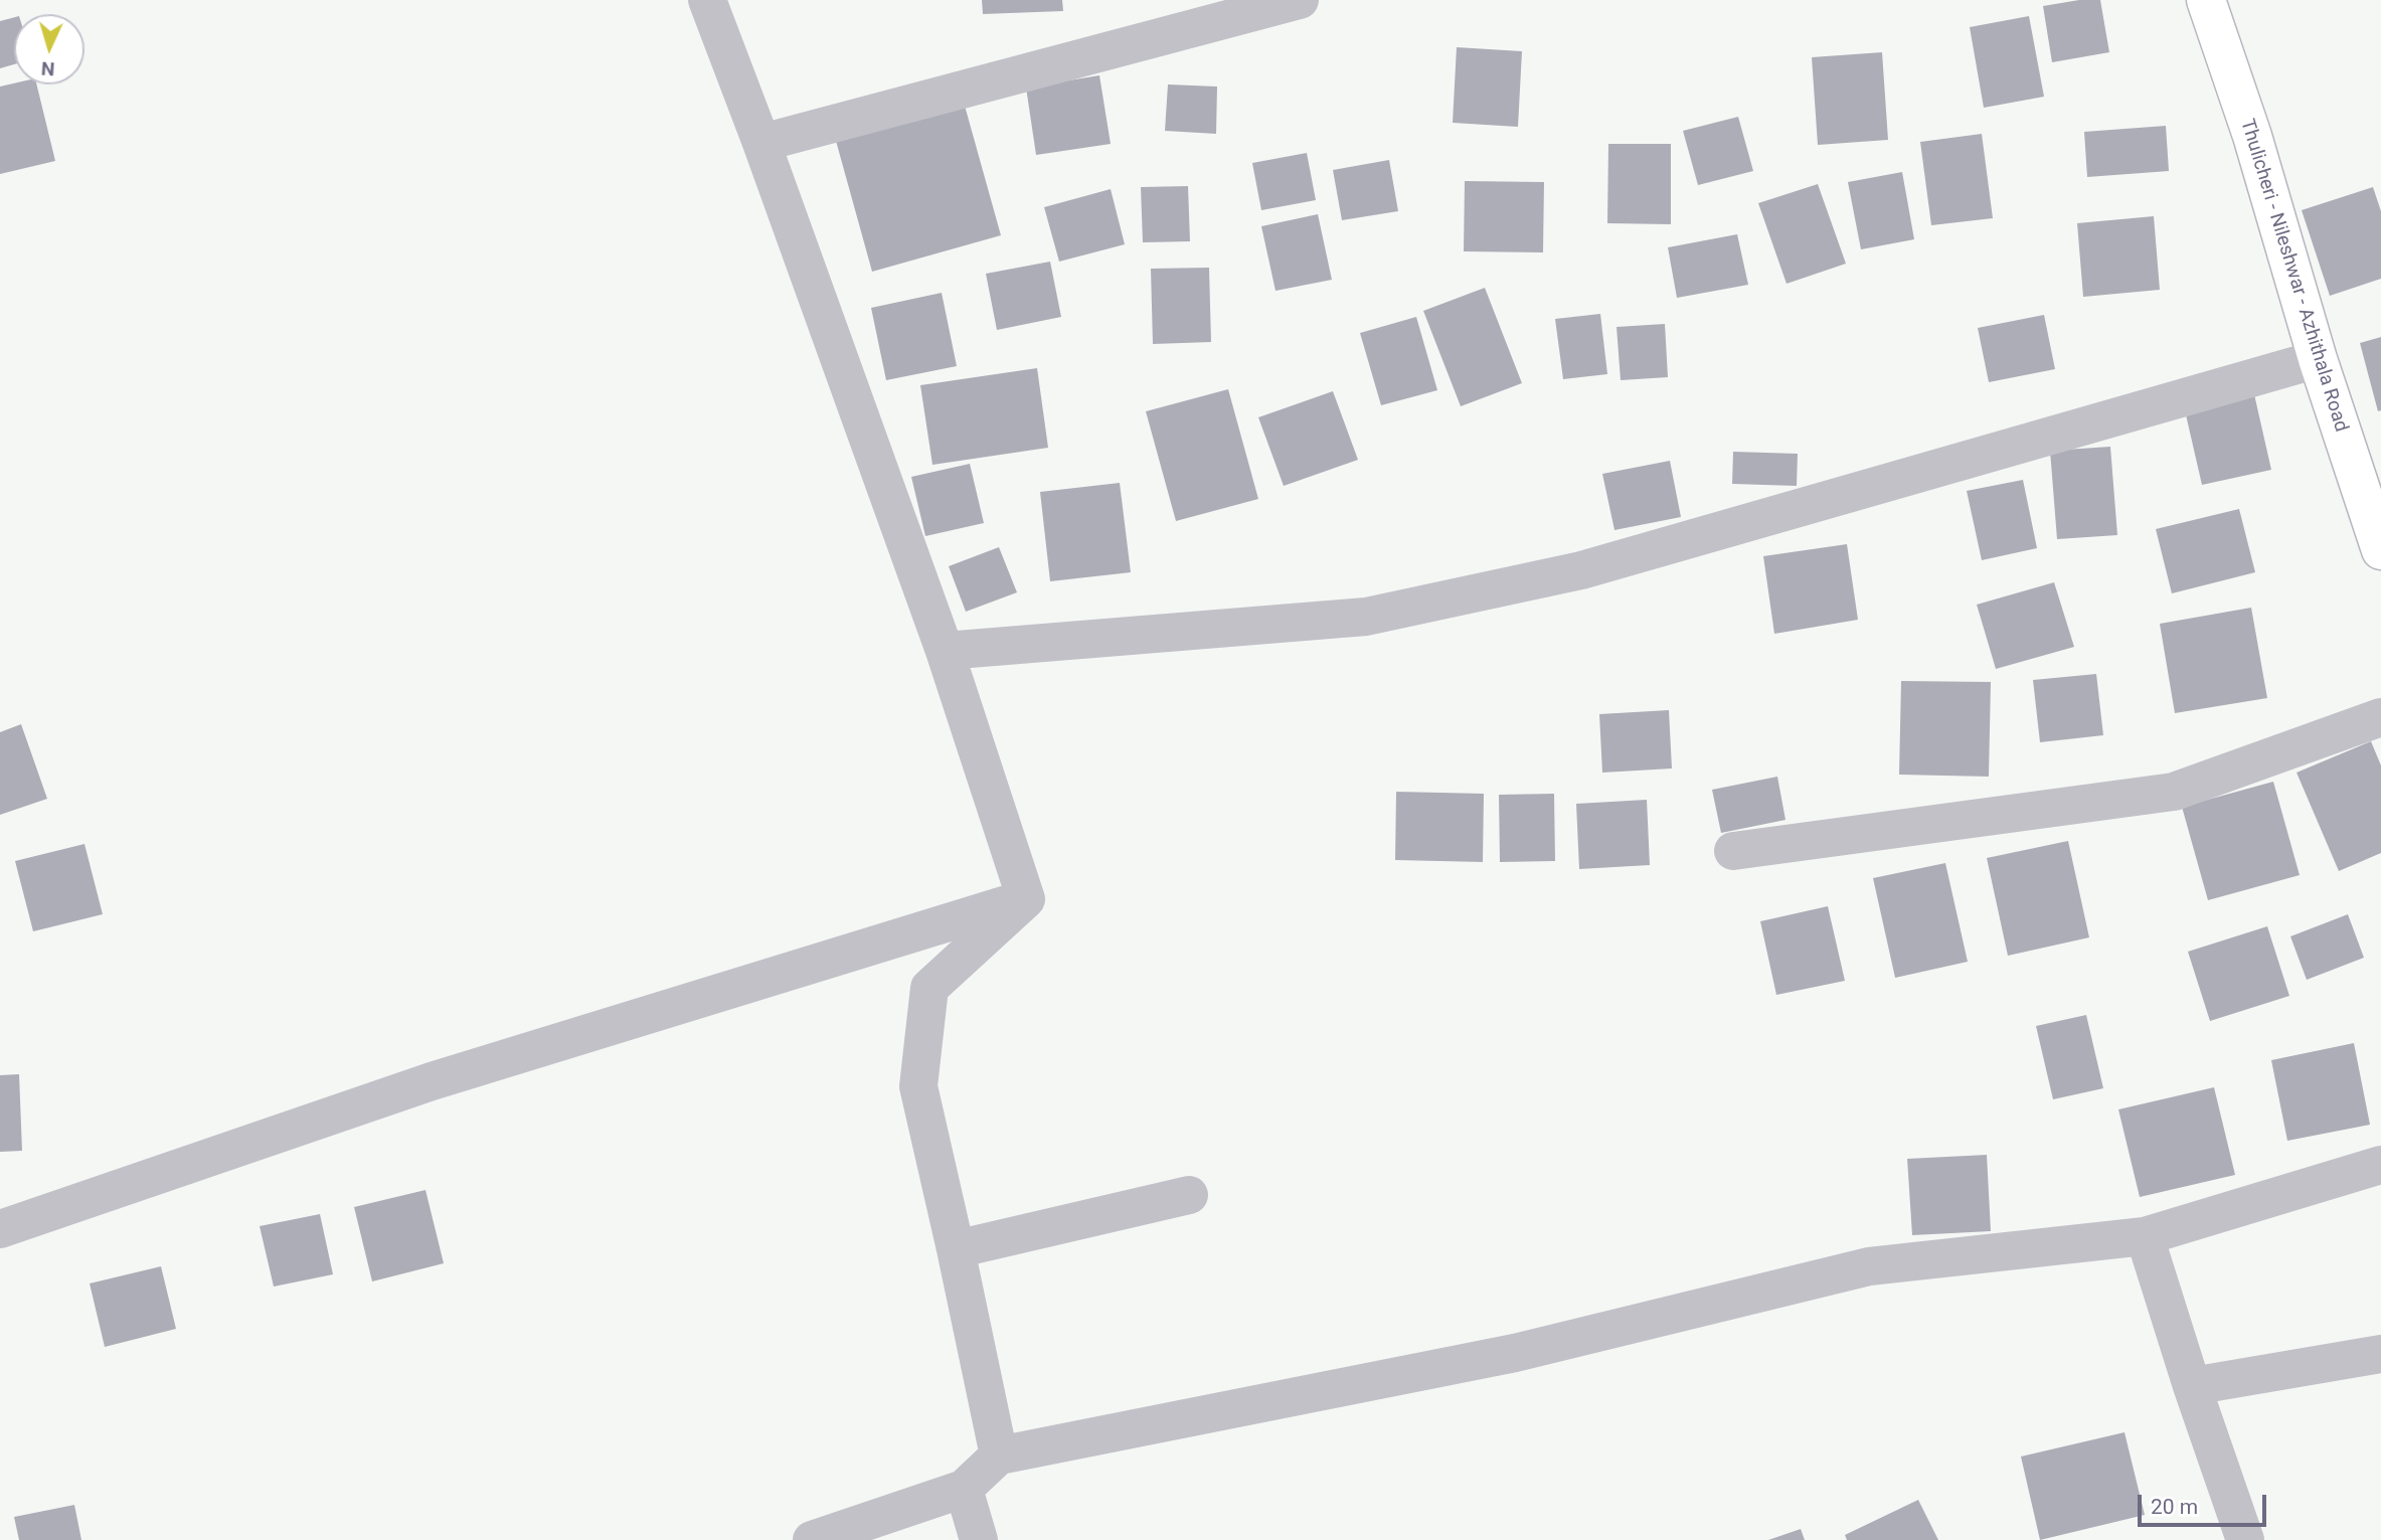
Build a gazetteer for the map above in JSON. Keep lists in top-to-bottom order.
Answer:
{
  "streets": {
    "main road": ["Thulicheri - Nileshwar - Azhithala Road"]
  },
  "scale_bar": "20 m",
  "north": "bottom"
}
